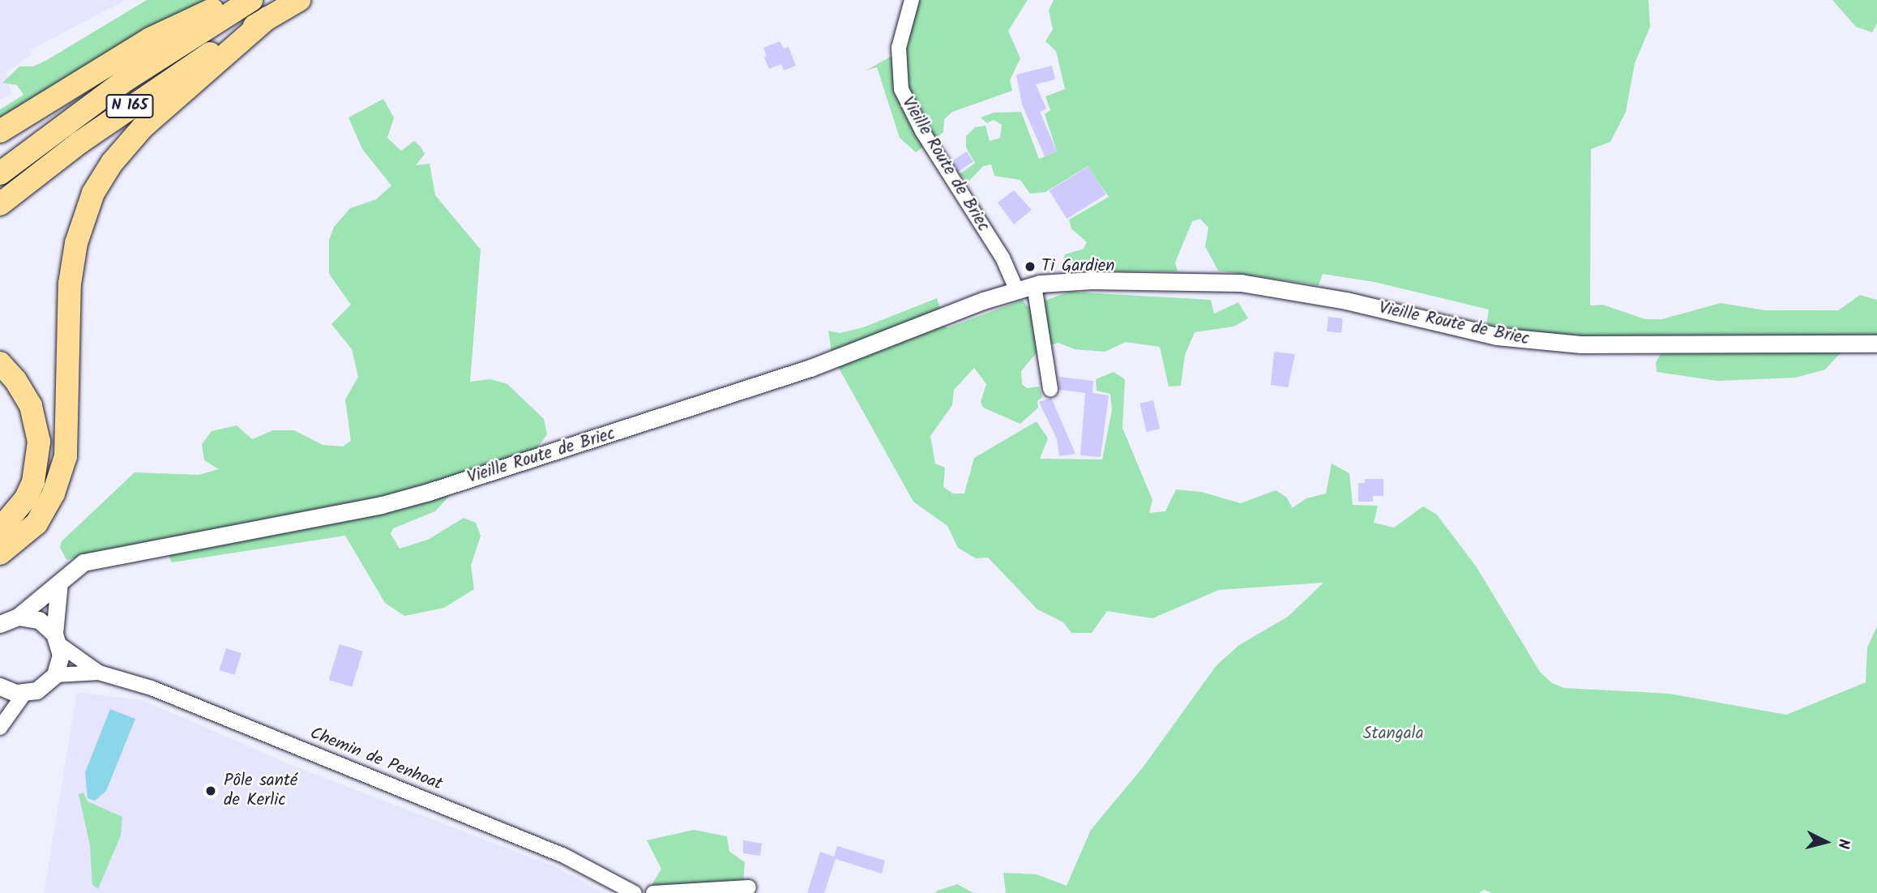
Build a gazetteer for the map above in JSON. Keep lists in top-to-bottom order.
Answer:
{
  "streets": {
    "highway": ["N 165"],
    "street": ["Vieille Route de Briec", "Chemin de Penhoat"]
  },
  "parks": ["Stangala"],
  "places": ["Ti Gardien", "Pôle santé de Kerlic"],
  "north": "right"
}
